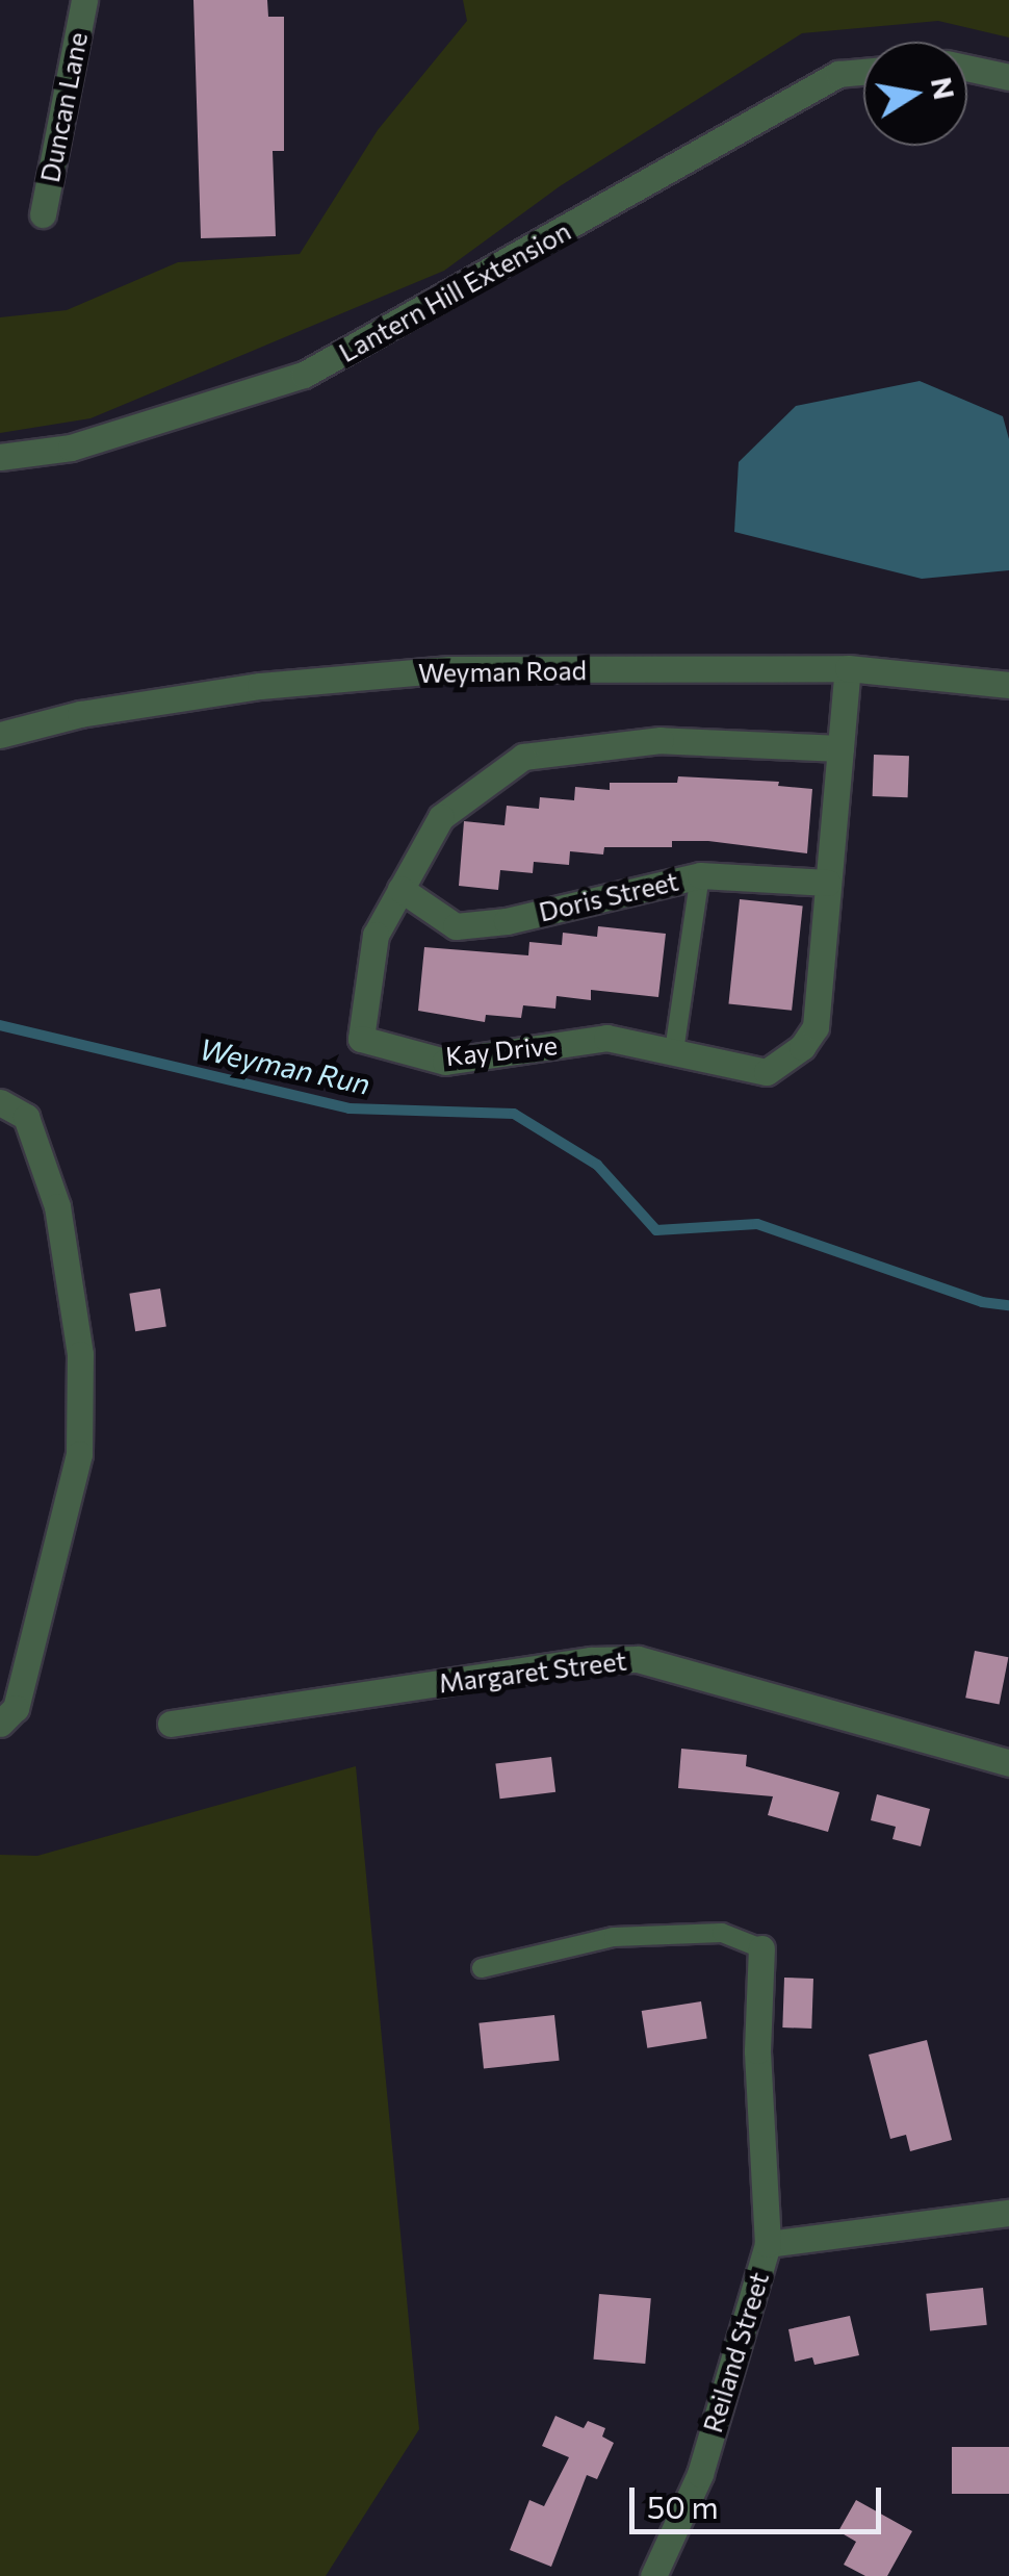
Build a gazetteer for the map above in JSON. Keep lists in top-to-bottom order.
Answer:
{
  "streets": {
    "street": [
      "Duncan Lane",
      "Lantern Hill Extension",
      "Weyman Road",
      "Doris Street",
      "Kay Drive",
      "Margaret Street",
      "Reiland Street"
    ]
  },
  "crossings": [
    ["Weyman Road", "Kay Drive"],
    ["Doris Street", "Kay Drive"]
  ],
  "water": ["Weyman Run"],
  "scale_bar": "50 m",
  "north": "right"
}
